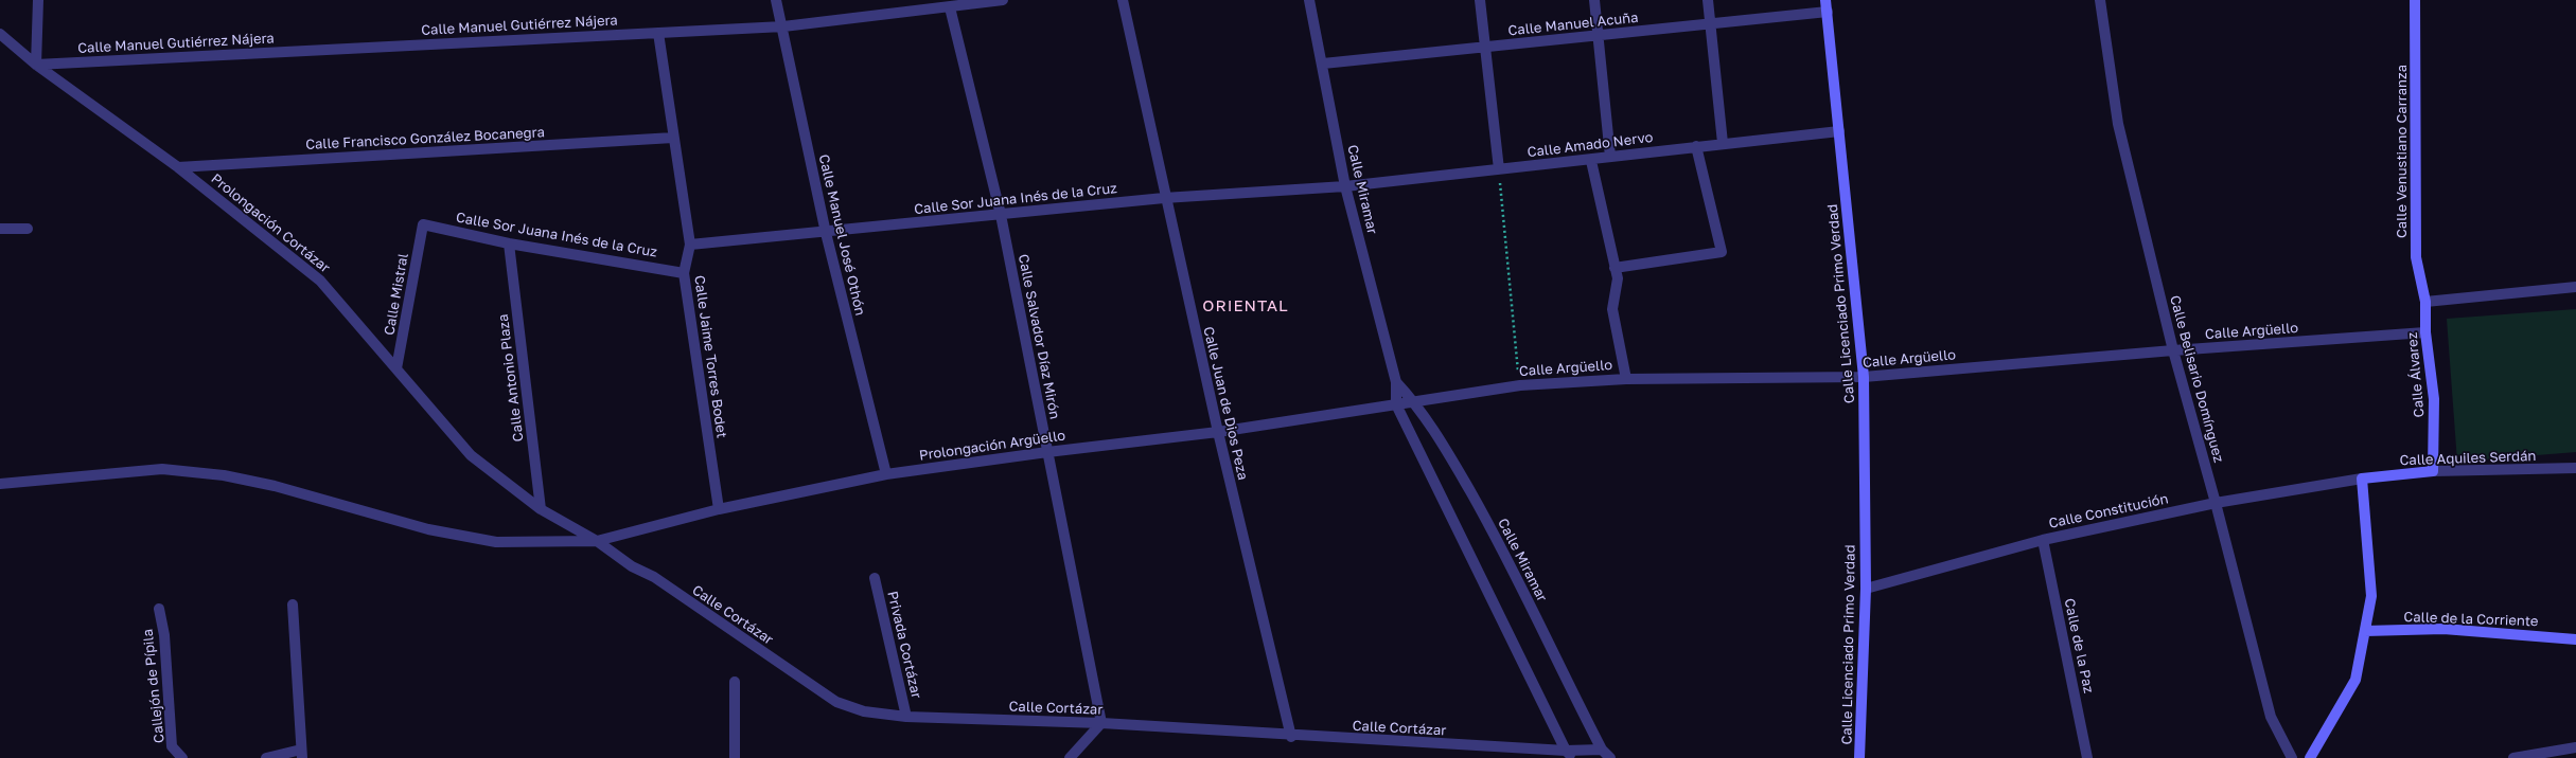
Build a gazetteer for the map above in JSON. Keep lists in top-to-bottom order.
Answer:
{
  "streets": {
    "street": [
      "Calle Manuel Acuña",
      "Calle Manuel Gutiérrez Nájera",
      "Calle Francisco González Bocanegra",
      "Calle Amado Nervo",
      "Calle Venustiano Carranza",
      "Calle Miramar",
      "Calle Sor Juana Inés de la Cruz",
      "Prolongación Cortázar",
      "Calle Manuel José Othón",
      "Calle Mistral",
      "Calle Licenciado Primo Verdad",
      "Calle Argüello",
      "Calle Salvador Díaz Mirón",
      "Calle Jaime Torres Bodet",
      "Calle Álvarez",
      "Calle Antonio Plaza",
      "Calle Belisario Domínguez",
      "Calle Juan de Dios Peza",
      "Prolongación Argüello",
      "Calle Aquiles Serdán",
      "Calle Constitución",
      "Calle Cortázar",
      "Calle de la Corriente",
      "Privada Cortázar",
      "Calle de la Paz",
      "Callejón de Pípila"
    ]
  },
  "crossings": [
    ["Calle Manuel Acuña", "Calle Miramar"],
    ["Calle Manuel Acuña", "Calle Licenciado Primo Verdad"],
    ["Calle Manuel Gutiérrez Nájera", "Prolongación Cortázar"],
    ["Calle Manuel Gutiérrez Nájera", "Calle Manuel José Othón"],
    ["Calle Manuel Gutiérrez Nájera", "Calle Salvador Díaz Mirón"],
    ["Calle Manuel Gutiérrez Nájera", "Calle Jaime Torres Bodet"],
    ["Calle Francisco González Bocanegra", "Prolongación Cortázar"],
    ["Calle Francisco González Bocanegra", "Calle Jaime Torres Bodet"],
    ["Calle Amado Nervo", "Calle Miramar"],
    ["Calle Amado Nervo", "Calle Sor Juana Inés de la Cruz"],
    ["Calle Amado Nervo", "Calle Licenciado Primo Verdad"],
    ["Calle Venustiano Carranza", "Calle Álvarez"],
    ["Calle Miramar", "Calle Sor Juana Inés de la Cruz"],
    ["Calle Miramar", "Calle Argüello"],
    ["Calle Miramar", "Prolongación Argüello"],
    ["Calle Miramar", "Calle Cortázar"],
    ["Calle Sor Juana Inés de la Cruz", "Calle Manuel José Othón"],
    ["Calle Sor Juana Inés de la Cruz", "Calle Mistral"],
    ["Calle Sor Juana Inés de la Cruz", "Calle Salvador Díaz Mirón"],
    ["Calle Sor Juana Inés de la Cruz", "Calle Jaime Torres Bodet"],
    ["Calle Sor Juana Inés de la Cruz", "Calle Antonio Plaza"],
    ["Calle Sor Juana Inés de la Cruz", "Calle Juan de Dios Peza"],
    ["Prolongación Cortázar", "Calle Mistral"],
    ["Prolongación Cortázar", "Calle Antonio Plaza"],
    ["Prolongación Cortázar", "Prolongación Argüello"],
    ["Prolongación Cortázar", "Calle Cortázar"],
    ["Calle Manuel José Othón", "Prolongación Argüello"],
    ["Calle Licenciado Primo Verdad", "Calle Argüello"],
    ["Calle Licenciado Primo Verdad", "Calle Constitución"],
    ["Calle Argüello", "Calle Álvarez"],
    ["Calle Argüello", "Calle Belisario Domínguez"],
    ["Calle Argüello", "Prolongación Argüello"],
    ["Calle Salvador Díaz Mirón", "Prolongación Argüello"],
    ["Calle Salvador Díaz Mirón", "Calle Cortázar"],
    ["Calle Jaime Torres Bodet", "Prolongación Argüello"],
    ["Calle Álvarez", "Calle Aquiles Serdán"],
    ["Calle Belisario Domínguez", "Calle Constitución"],
    ["Calle Juan de Dios Peza", "Prolongación Argüello"],
    ["Calle Juan de Dios Peza", "Calle Cortázar"],
    ["Prolongación Argüello", "Calle Cortázar"],
    ["Calle Aquiles Serdán", "Calle Constitución"],
    ["Calle Constitución", "Calle de la Paz"],
    ["Calle Cortázar", "Privada Cortázar"]
  ],
  "districts": ["ORIENTAL"]
}
